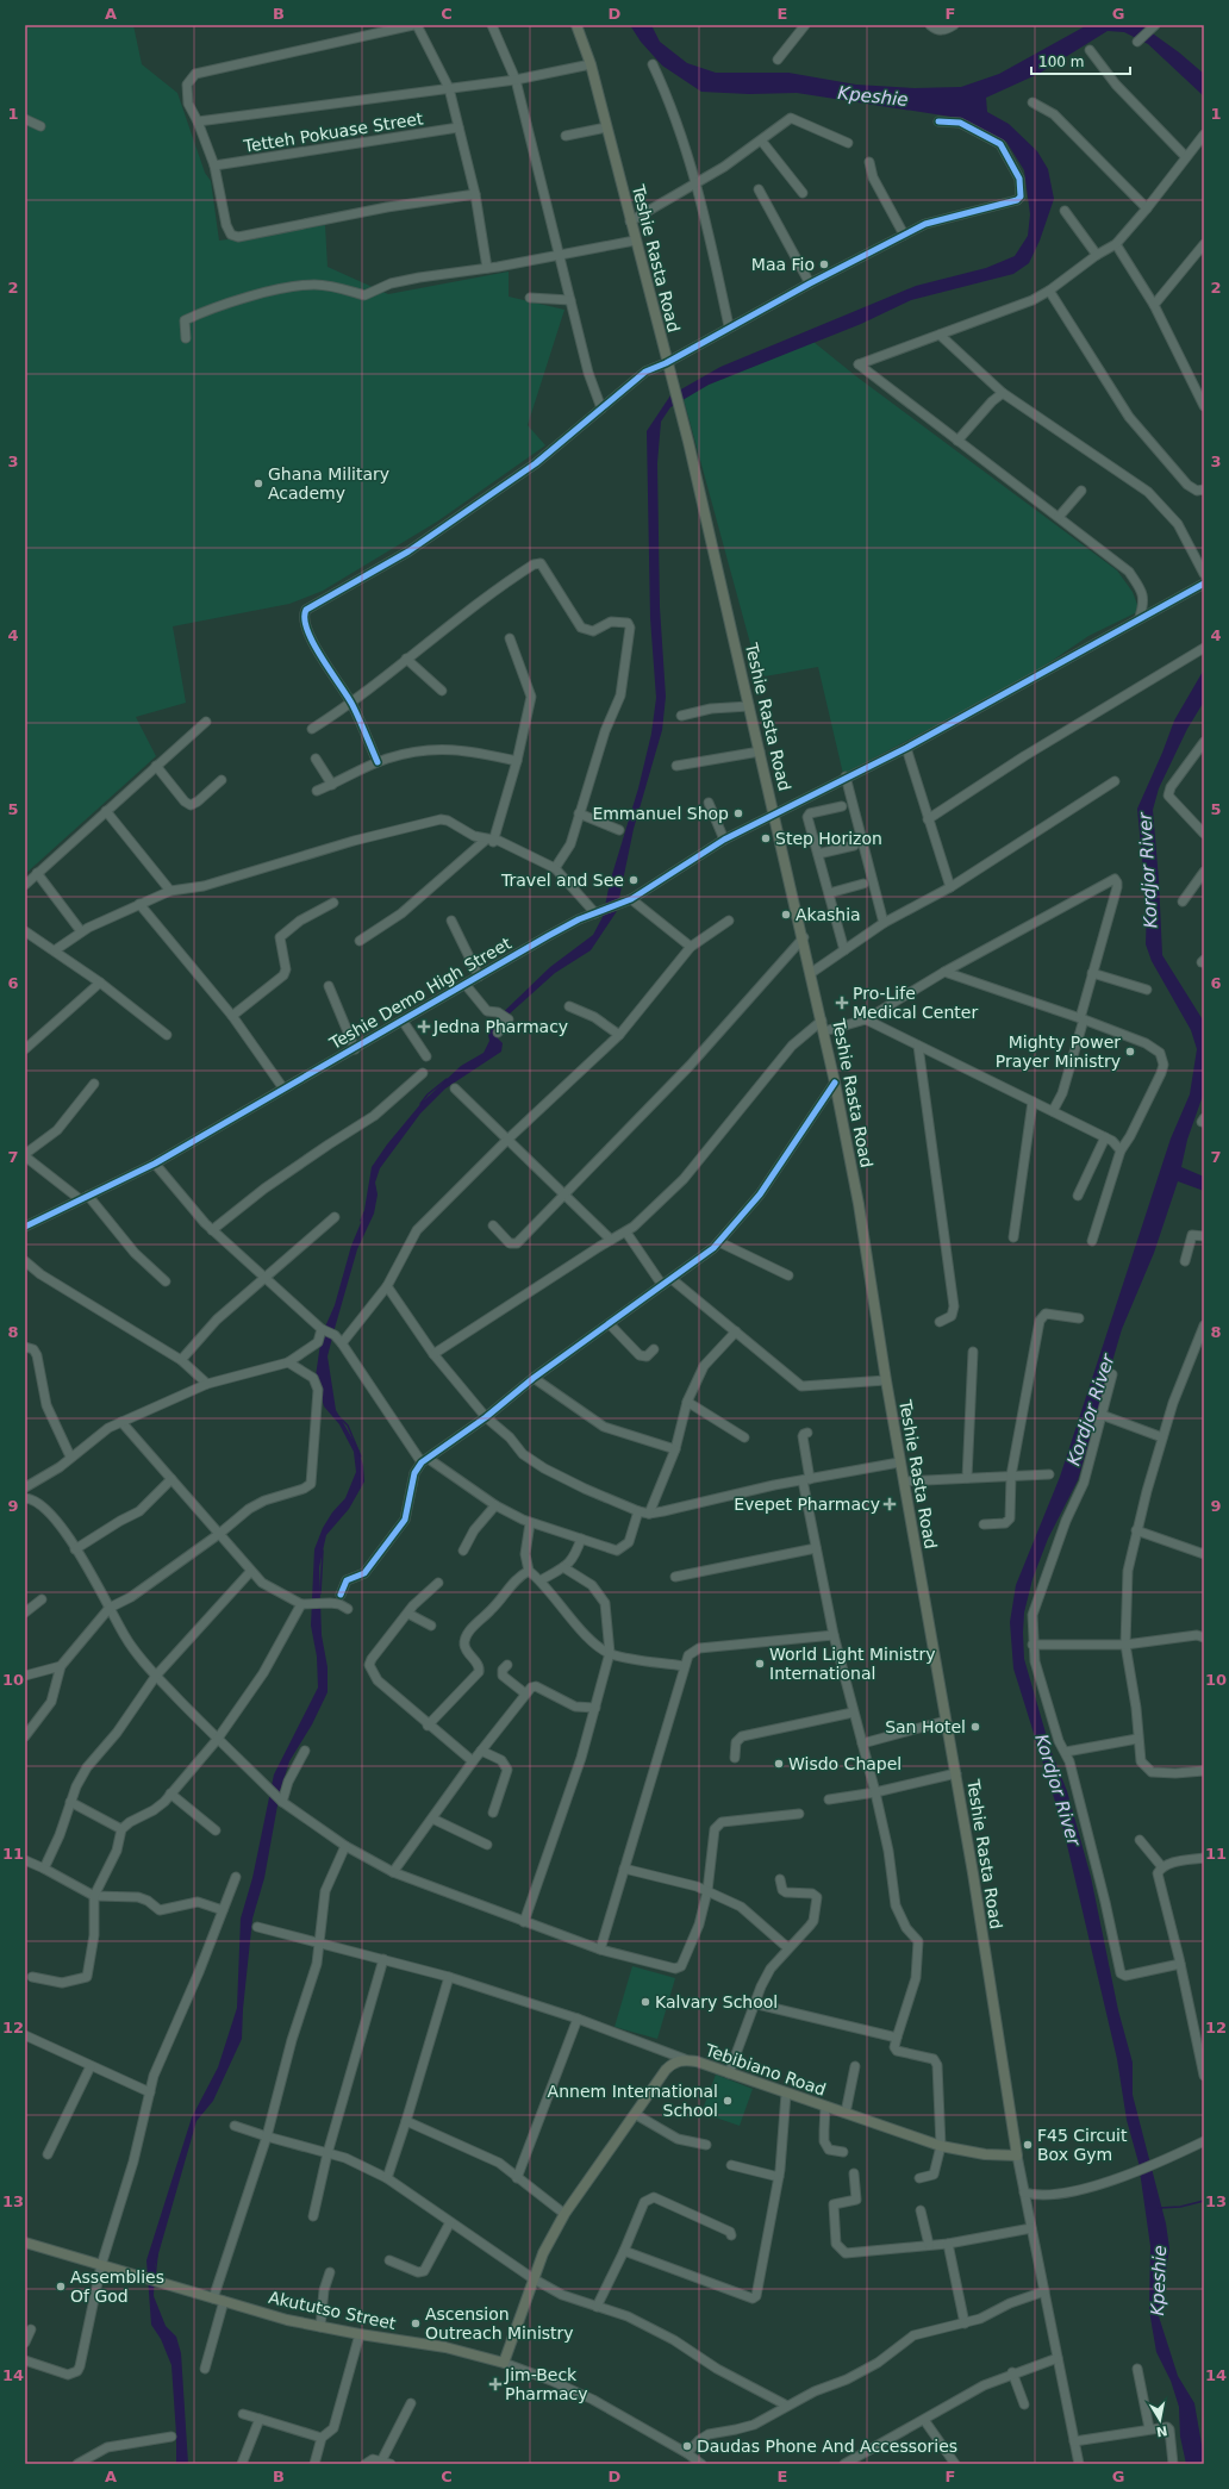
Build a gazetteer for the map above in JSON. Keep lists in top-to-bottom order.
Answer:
{
  "streets": {
    "main road": ["Teshie Rasta Road", "Tebibiano Road", "Akututso Street"],
    "street": ["Tetteh Pokuase Street", "Teshie Demo High Street"]
  },
  "crossings": [
    ["Teshie Rasta Road", "Teshie Demo High Street"],
    ["Teshie Rasta Road", "Tebibiano Road"],
    ["Tebibiano Road", "Akututso Street"]
  ],
  "water": ["Kpeshie", "Kordjor River"],
  "places": {
    "other": [
      "Maa Fio",
      "Ghana Military Academy",
      "Emmanuel Shop",
      "Step Horizon",
      "Travel and See",
      "Akashia",
      "Mighty Power Prayer Ministry",
      "World Light Ministry International",
      "San Hotel",
      "Wisdo Chapel",
      "Kalvary School",
      "Annem International School",
      "F45 Circuit Box Gym",
      "Assemblies Of God",
      "Ascension Outreach Ministry",
      "Daudas Phone And Accessories"
    ],
    "health": [
      "Pro-Life Medical Center",
      "Jedna Pharmacy",
      "Evepet Pharmacy",
      "Jim-Beck Pharmacy"
    ]
  },
  "scale_bar": "100 m",
  "north": "bottom",
  "grid": {
    "columns": [
      "A",
      "B",
      "C",
      "D",
      "E",
      "F",
      "G"
    ],
    "rows": [
      "1",
      "2",
      "3",
      "4",
      "5",
      "6",
      "7",
      "8",
      "9",
      "10",
      "11",
      "12",
      "13",
      "14"
    ]
  }
}
